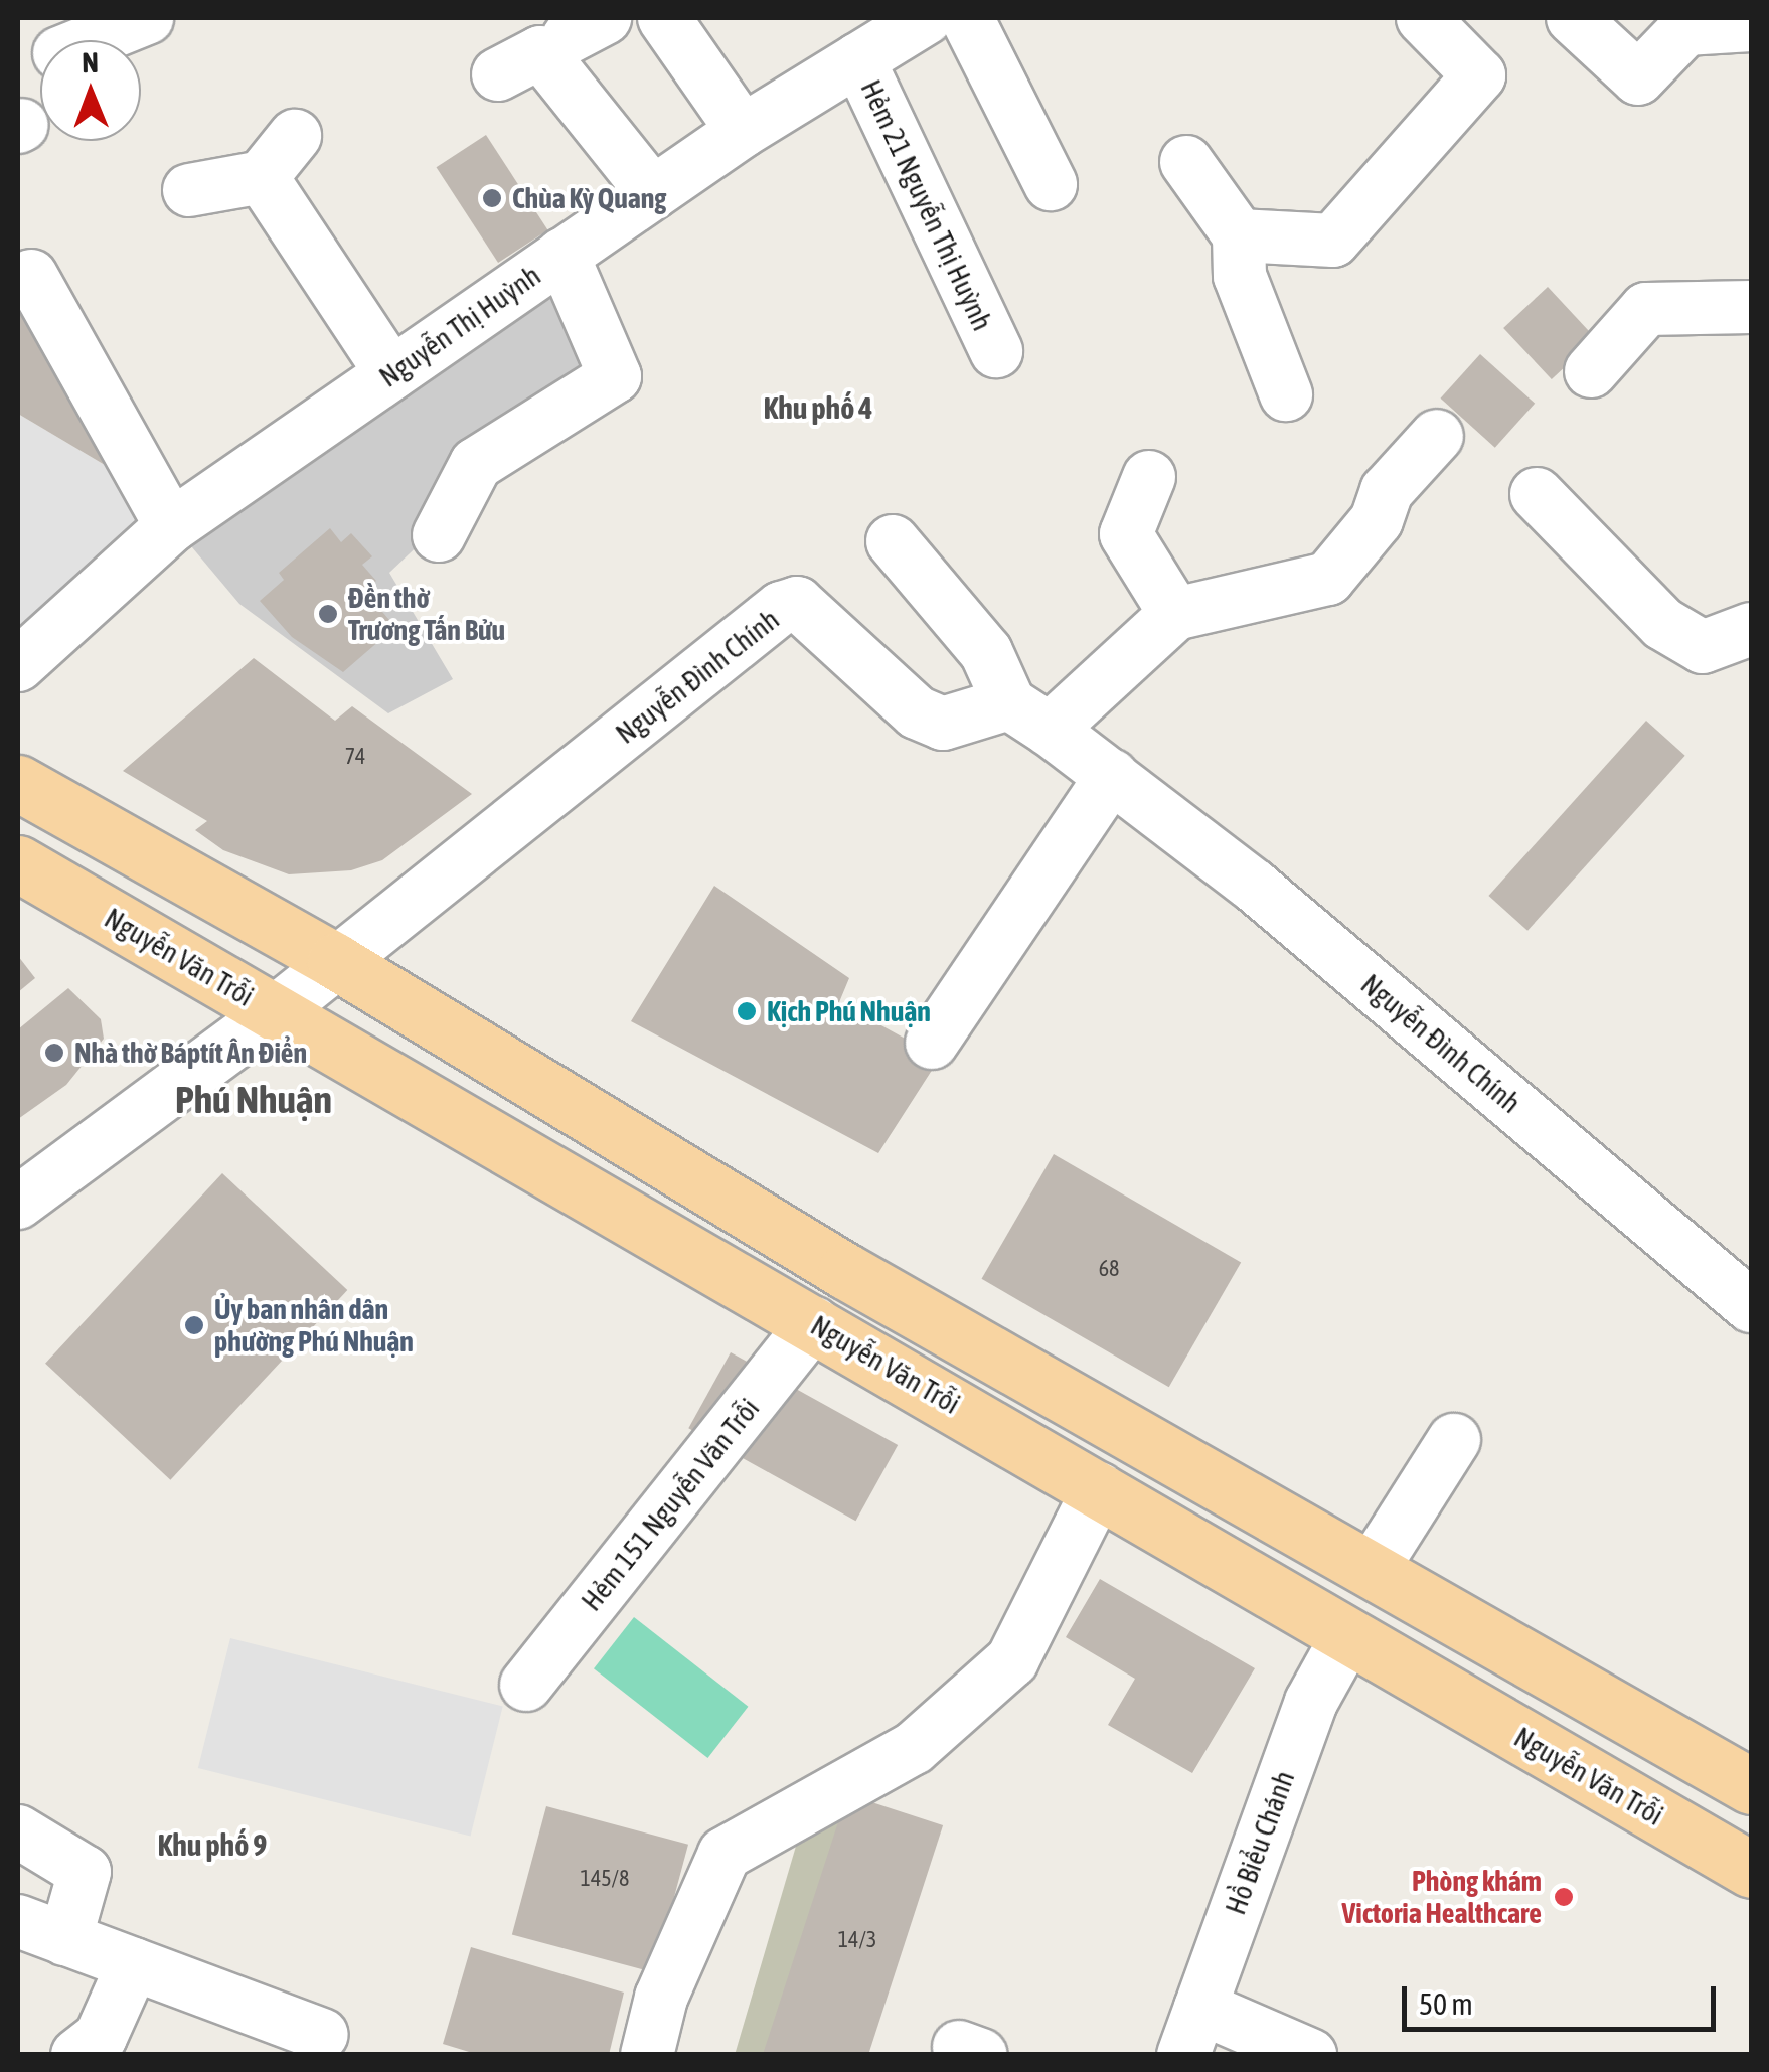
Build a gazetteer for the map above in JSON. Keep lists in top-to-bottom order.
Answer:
{
  "streets": {
    "main road": ["Nguyễn Văn Trỗi"],
    "street": [
      "Hẻm 21 Nguyễn Thị Huỳnh",
      "Nguyễn Thị Huỳnh",
      "Nguyễn Đình Chính",
      "Hẻm 151 Nguyễn Văn Trỗi",
      "Hồ Biểu Chánh"
    ]
  },
  "crossings": [
    ["Hẻm 21 Nguyễn Thị Huỳnh", "Nguyễn Thị Huỳnh"],
    ["Nguyễn Đình Chính", "Nguyễn Văn Trỗi"],
    ["Nguyễn Văn Trỗi", "Hẻm 151 Nguyễn Văn Trỗi"],
    ["Nguyễn Văn Trỗi", "Hồ Biểu Chánh"]
  ],
  "districts": ["Khu phố 4", "Phú Nhuận", "Khu phố 9"],
  "places": [
    "Chùa Kỳ Quang",
    "Đền thờ Trương Tấn Bửu",
    "Kịch Phú Nhuận",
    "Nhà thờ Báptít Ân Điển",
    "Ủy ban nhân dân phường Phú Nhuận",
    "Phòng khám Victoria Healthcare"
  ],
  "house_numbers": [
    "74",
    "68",
    "145/8",
    "14/3"
  ],
  "scale_bar": "50 m",
  "north": "top"
}
